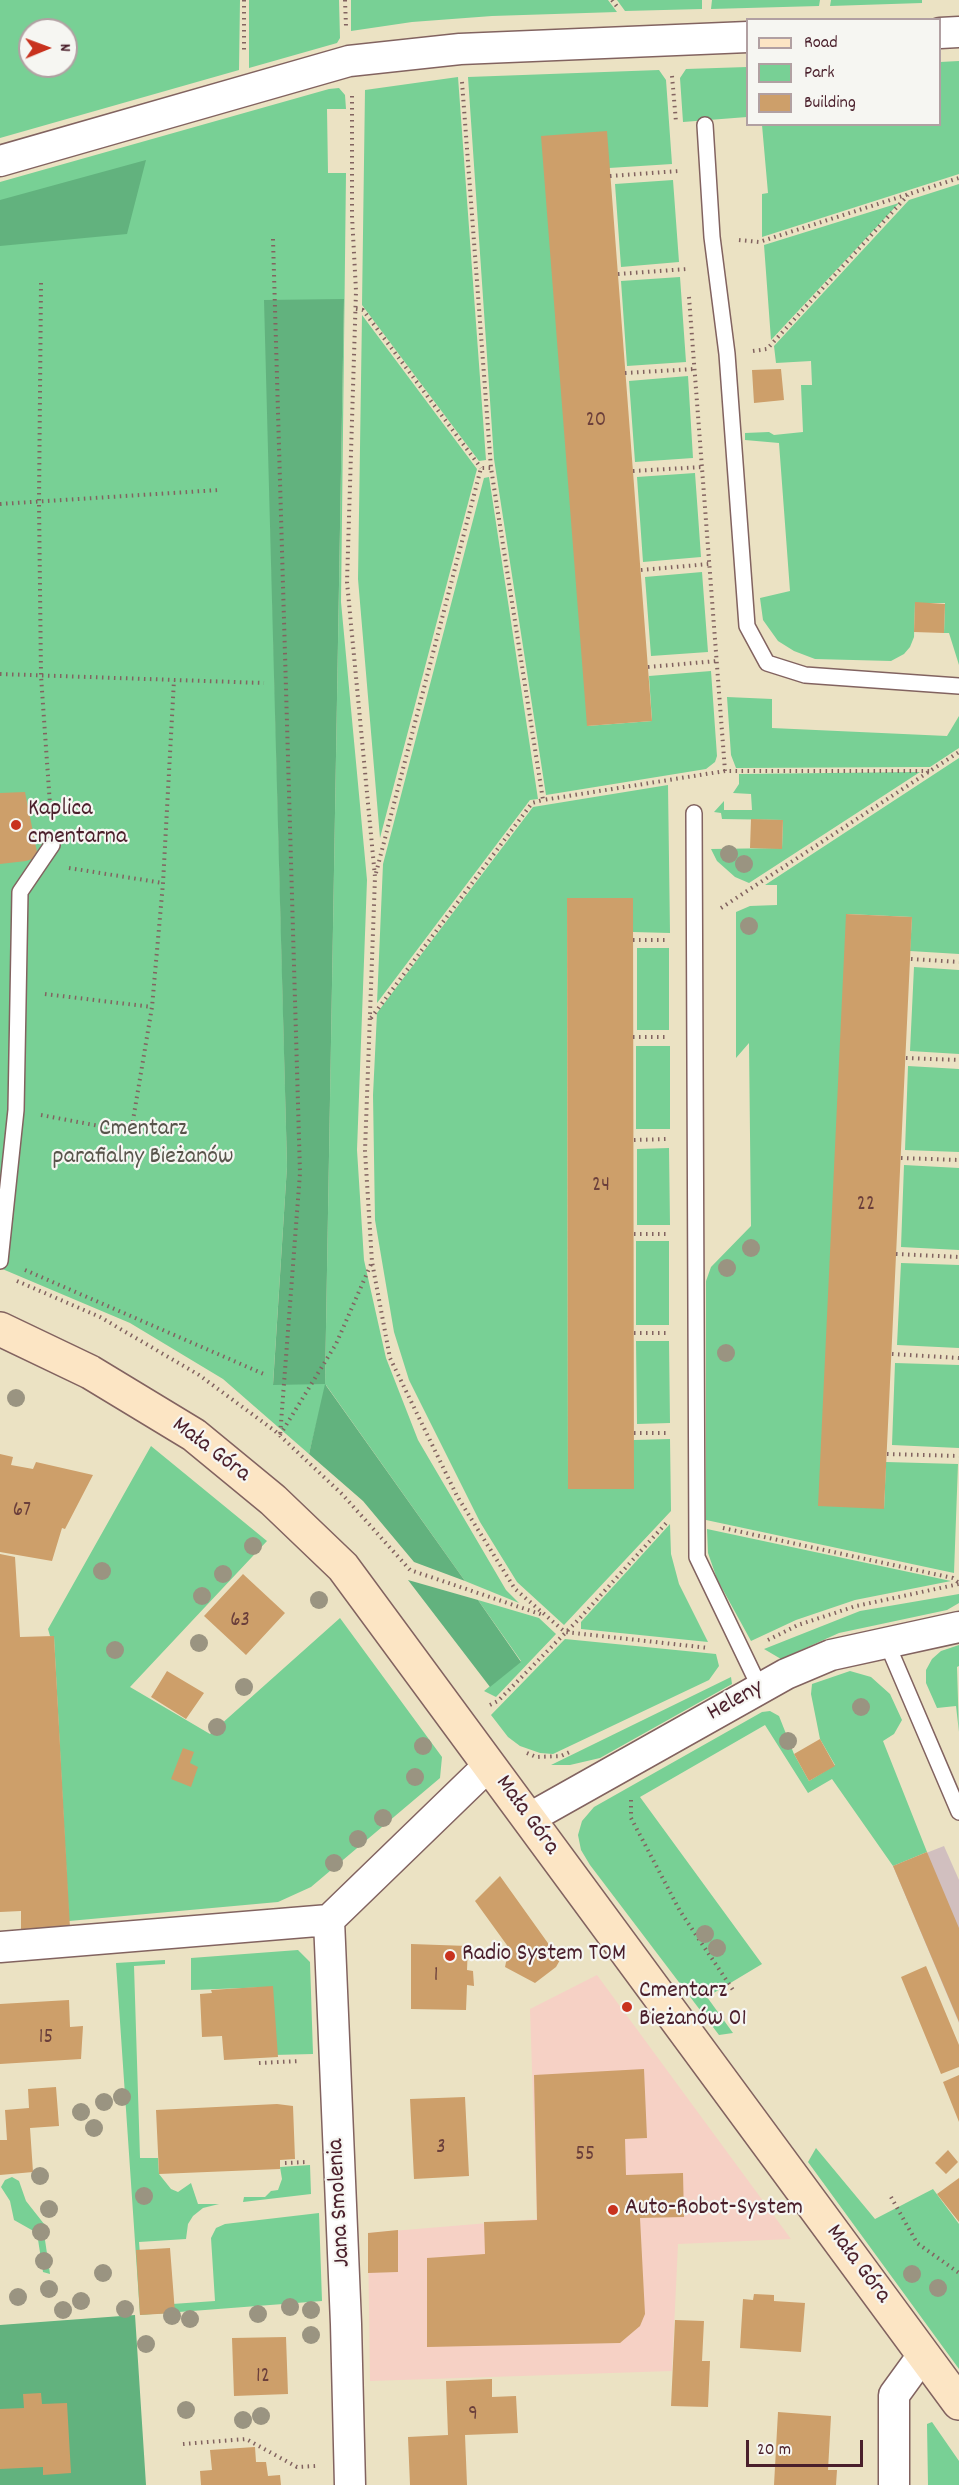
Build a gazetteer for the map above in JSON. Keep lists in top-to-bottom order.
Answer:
{
  "streets": {
    "street": ["Mała Góra", "Heleny", "Jana Smolenia"]
  },
  "crossings": [
    ["Mała Góra", "Heleny"]
  ],
  "parks": ["Cmentarz parafialny Bieżanów"],
  "places": [
    "Kaplica cmentarna",
    "Radio System TOM",
    "Cmentarz Bieżanów 01",
    "Auto-Robot-System"
  ],
  "house_numbers": [
    "20",
    "24",
    "22",
    "67",
    "63",
    "1",
    "15",
    "3",
    "55",
    "12",
    "9"
  ],
  "legend": ["Road", "Park", "Building"],
  "scale_bar": "20 m",
  "north": "right"
}
